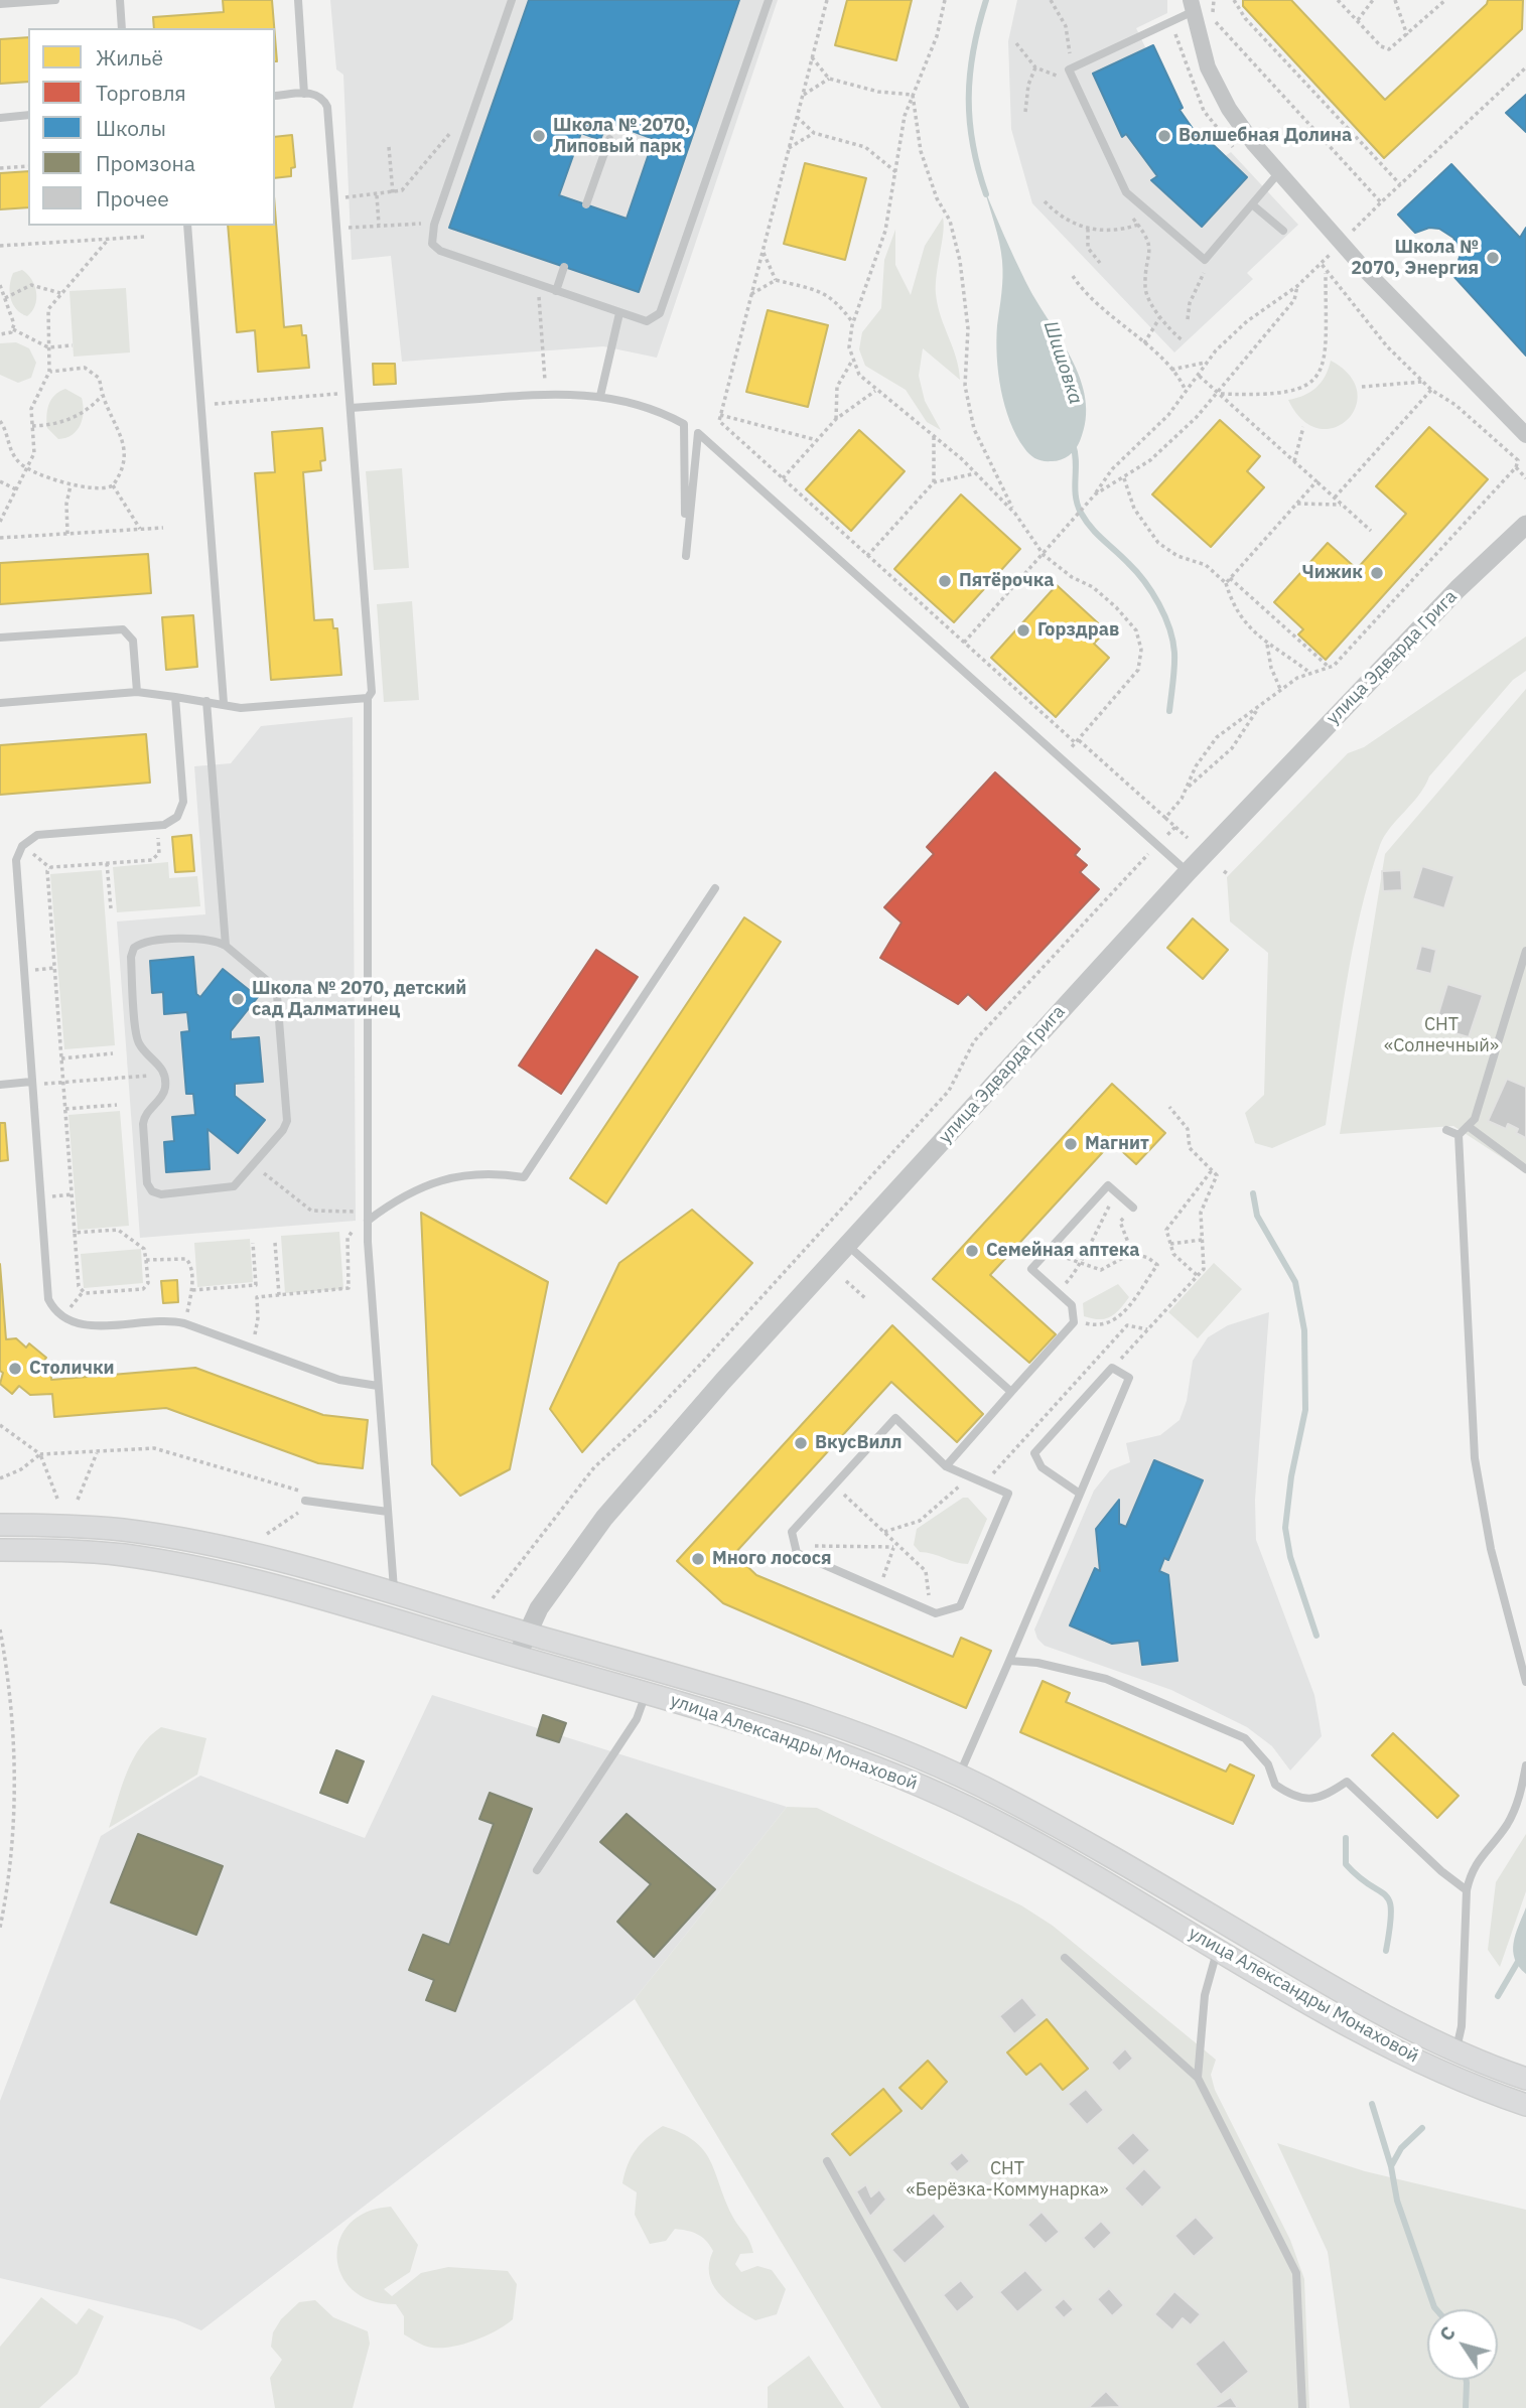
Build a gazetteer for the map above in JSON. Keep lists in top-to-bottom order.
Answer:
{
  "streets": {
    "main road": ["улица Александры Монаховой"],
    "street": ["улица Эдварда Грига"]
  },
  "crossings": [
    ["улица Эдварда Грига", "улица Александры Монаховой"]
  ],
  "water": ["Шишовка"],
  "parks": ["СНТ «Солнечный»", "СНТ «Берёзка-Коммунарка»"],
  "places": [
    "Школа № 2070, Липовый парк",
    "Волшебная Долина",
    "Школа № 2070, Энергия",
    "Чижик",
    "Пятёрочка",
    "Горздрав",
    "Школа № 2070, детский сад Далматинец",
    "Магнит",
    "Семейная аптека",
    "Столички",
    "ВкусВилл",
    "Много лосося"
  ],
  "legend": [
    "Жильё",
    "Торговля",
    "Школы",
    "Промзона",
    "Прочее"
  ],
  "north": "top left"
}
